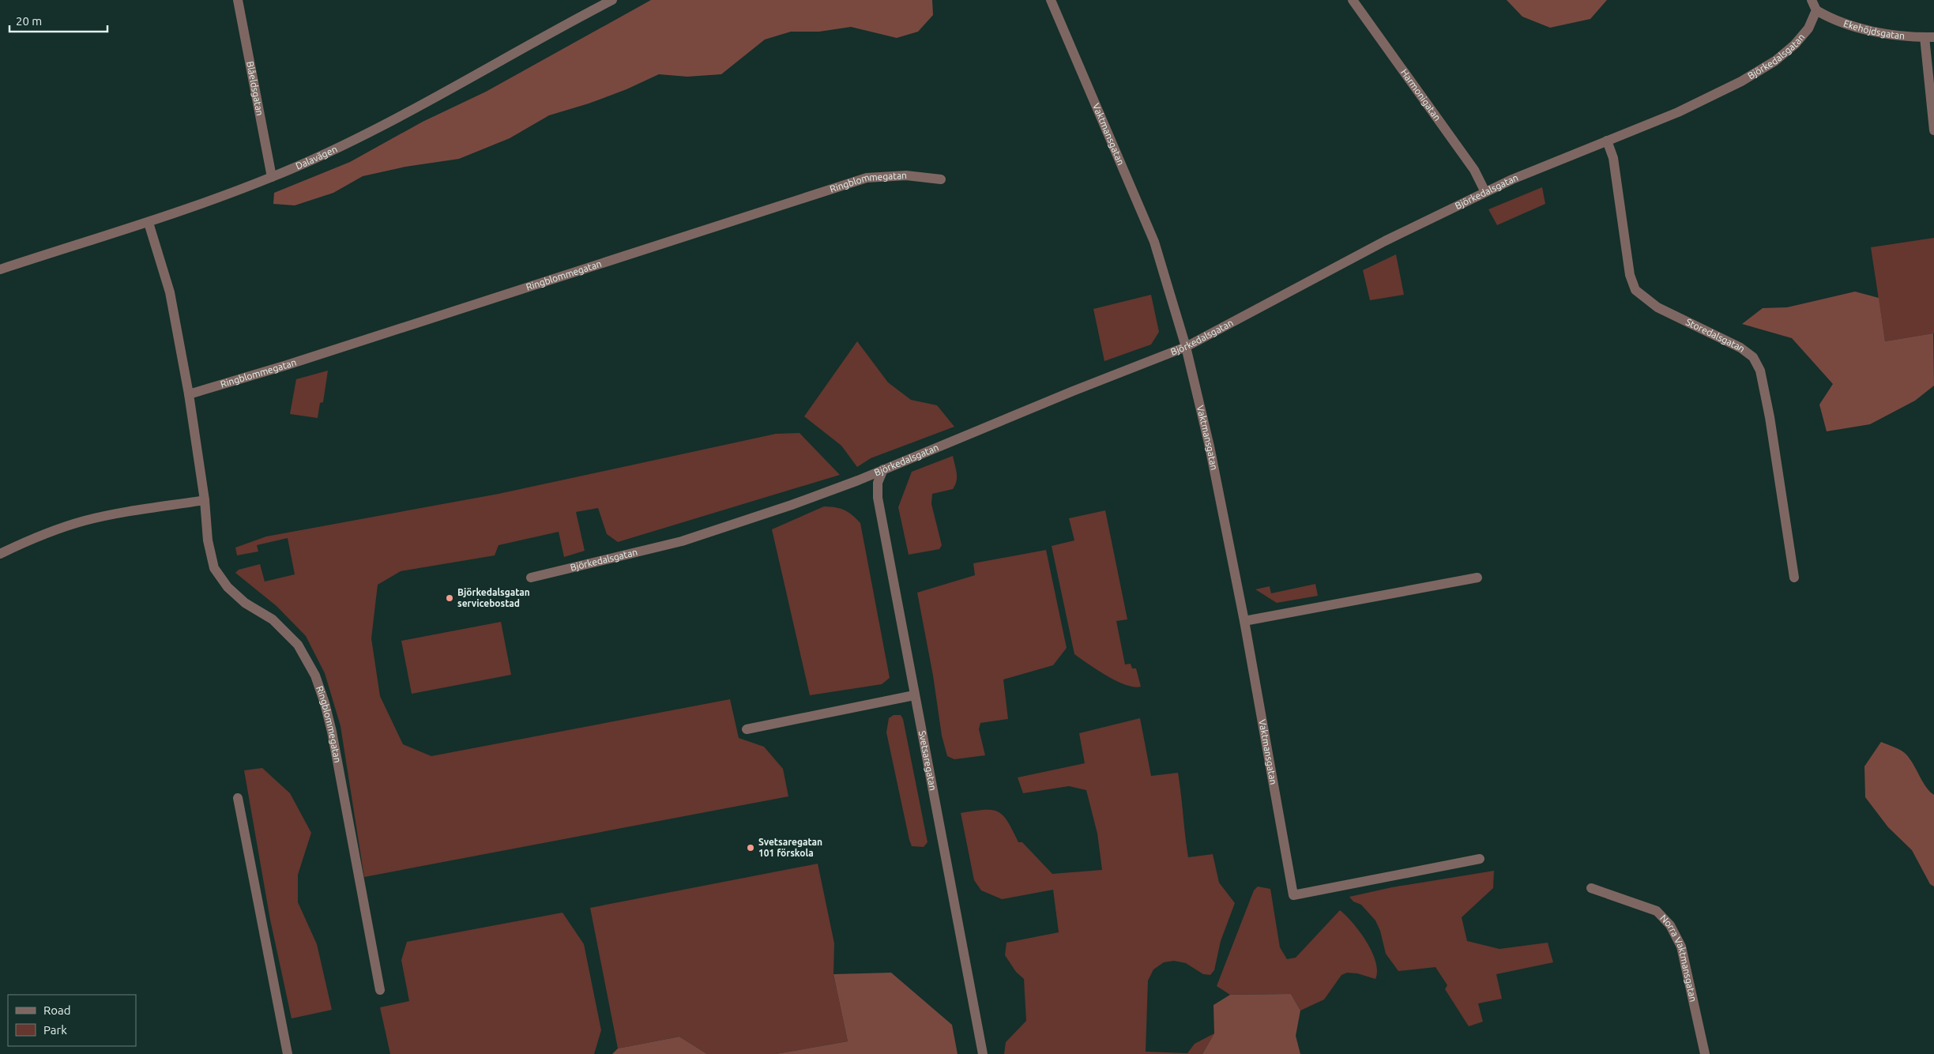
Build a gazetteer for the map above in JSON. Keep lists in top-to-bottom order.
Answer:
{
  "streets": {
    "street": [
      "Ekehöjdsgatan",
      "Björkedalsgatan",
      "Blåeldsgatan",
      "Harmonigatan",
      "Vaktmansgatan",
      "Dalavägen",
      "Ringblommegatan",
      "Storedalsgatan",
      "Svetsaregatan",
      "Norra Vaktmansgatan"
    ]
  },
  "crossings": [
    ["Ekehöjdsgatan", "Björkedalsgatan"],
    ["Björkedalsgatan", "Harmonigatan"],
    ["Björkedalsgatan", "Vaktmansgatan"],
    ["Björkedalsgatan", "Storedalsgatan"],
    ["Björkedalsgatan", "Svetsaregatan"],
    ["Blåeldsgatan", "Dalavägen"],
    ["Dalavägen", "Ringblommegatan"]
  ],
  "places": ["Björkedalsgatan servicebostad", "Svetsaregatan 101 förskola"],
  "legend": ["Road", "Park"],
  "scale_bar": "20 m"
}
